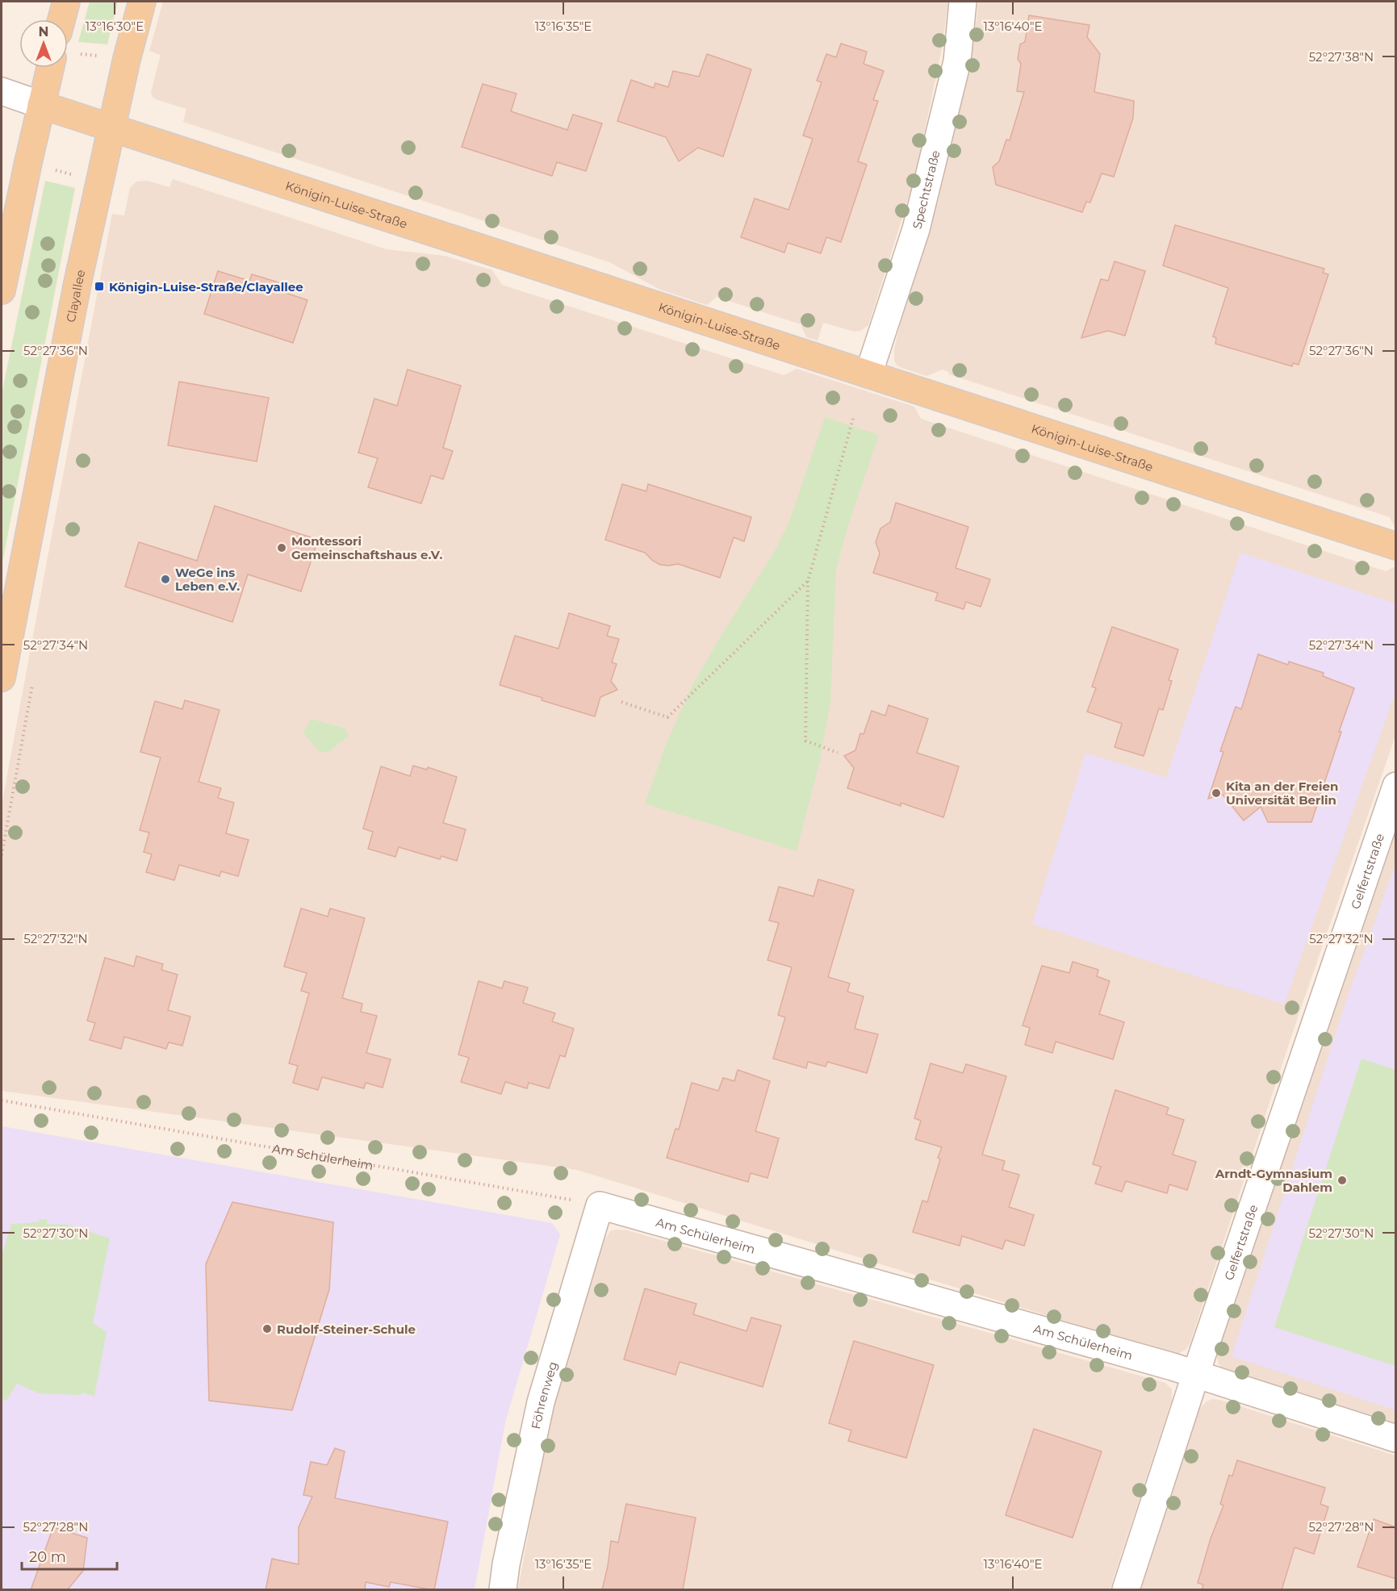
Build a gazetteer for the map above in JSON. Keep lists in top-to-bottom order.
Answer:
{
  "streets": {
    "main road": ["Königin-Luise-Straße", "Clayallee"],
    "street": [
      "Spechtstraße",
      "Gelfertstraße",
      "Am Schülerheim",
      "Föhrenweg"
    ]
  },
  "crossings": [
    ["Spechtstraße", "Königin-Luise-Straße"],
    ["Königin-Luise-Straße", "Clayallee"],
    ["Gelfertstraße", "Am Schülerheim"],
    ["Am Schülerheim", "Föhrenweg"]
  ],
  "places": {
    "transit": ["Königin-Luise-Straße/Clayallee"],
    "other": [
      "Montessori Gemeinschaftshaus e.V.",
      "WeGe ins Leben e.V.",
      "Kita an der Freien Universität Berlin",
      "Arndt-Gymnasium Dahlem",
      "Rudolf-Steiner-Schule"
    ]
  },
  "scale_bar": "20 m",
  "north": "top",
  "coordinates": [
    "13°16'30\"E",
    "13°16'35\"E",
    "13°16'40\"E",
    "52°27'38\"N",
    "52°27'36\"N",
    "52°27'34\"N",
    "52°27'32\"N",
    "52°27'30\"N",
    "52°27'28\"N"
  ]
}
